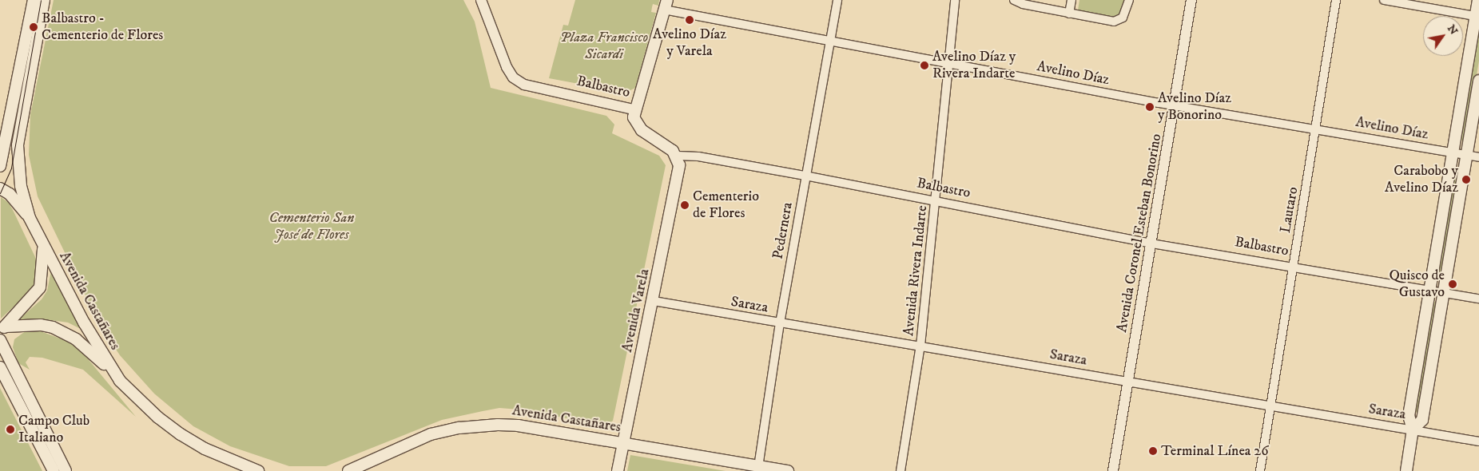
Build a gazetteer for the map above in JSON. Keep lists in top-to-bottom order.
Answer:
{
  "streets": {
    "main road": ["Balbastro", "Avenida Castañares", "Avenida Varela"],
    "street": [
      "Avelino Díaz",
      "Lautaro",
      "Pedernera",
      "Avenida Coronel Esteban Bonorino",
      "Avenida Rivera Indarte",
      "Saraza"
    ]
  },
  "crossings": [
    ["Avelino Díaz", "Lautaro"],
    ["Avelino Díaz", "Pedernera"],
    ["Avelino Díaz", "Avenida Coronel Esteban Bonorino"],
    ["Avelino Díaz", "Avenida Rivera Indarte"],
    ["Balbastro", "Lautaro"],
    ["Balbastro", "Pedernera"],
    ["Balbastro", "Avenida Coronel Esteban Bonorino"],
    ["Balbastro", "Avenida Rivera Indarte"],
    ["Balbastro", "Avenida Varela"],
    ["Lautaro", "Saraza"],
    ["Pedernera", "Avenida Castañares"],
    ["Pedernera", "Saraza"],
    ["Avenida Coronel Esteban Bonorino", "Saraza"],
    ["Avenida Rivera Indarte", "Saraza"],
    ["Avenida Castañares", "Avenida Varela"],
    ["Saraza", "Avenida Varela"]
  ],
  "parks": ["Plaza Francisco Sicardi", "Cementerio San José de Flores"],
  "places": [
    "Avelino Díaz y Varela",
    "Balbastro - Cementerio de Flores",
    "Avelino Díaz y Rivera Indarte",
    "Avelino Díaz y Bonorino",
    "Carabobo y Avelino Díaz",
    "Cementerio de Flores",
    "Quisco de Gustavo",
    "Campo Club Italiano",
    "Terminal Línea 26"
  ],
  "north": "top right"
}
